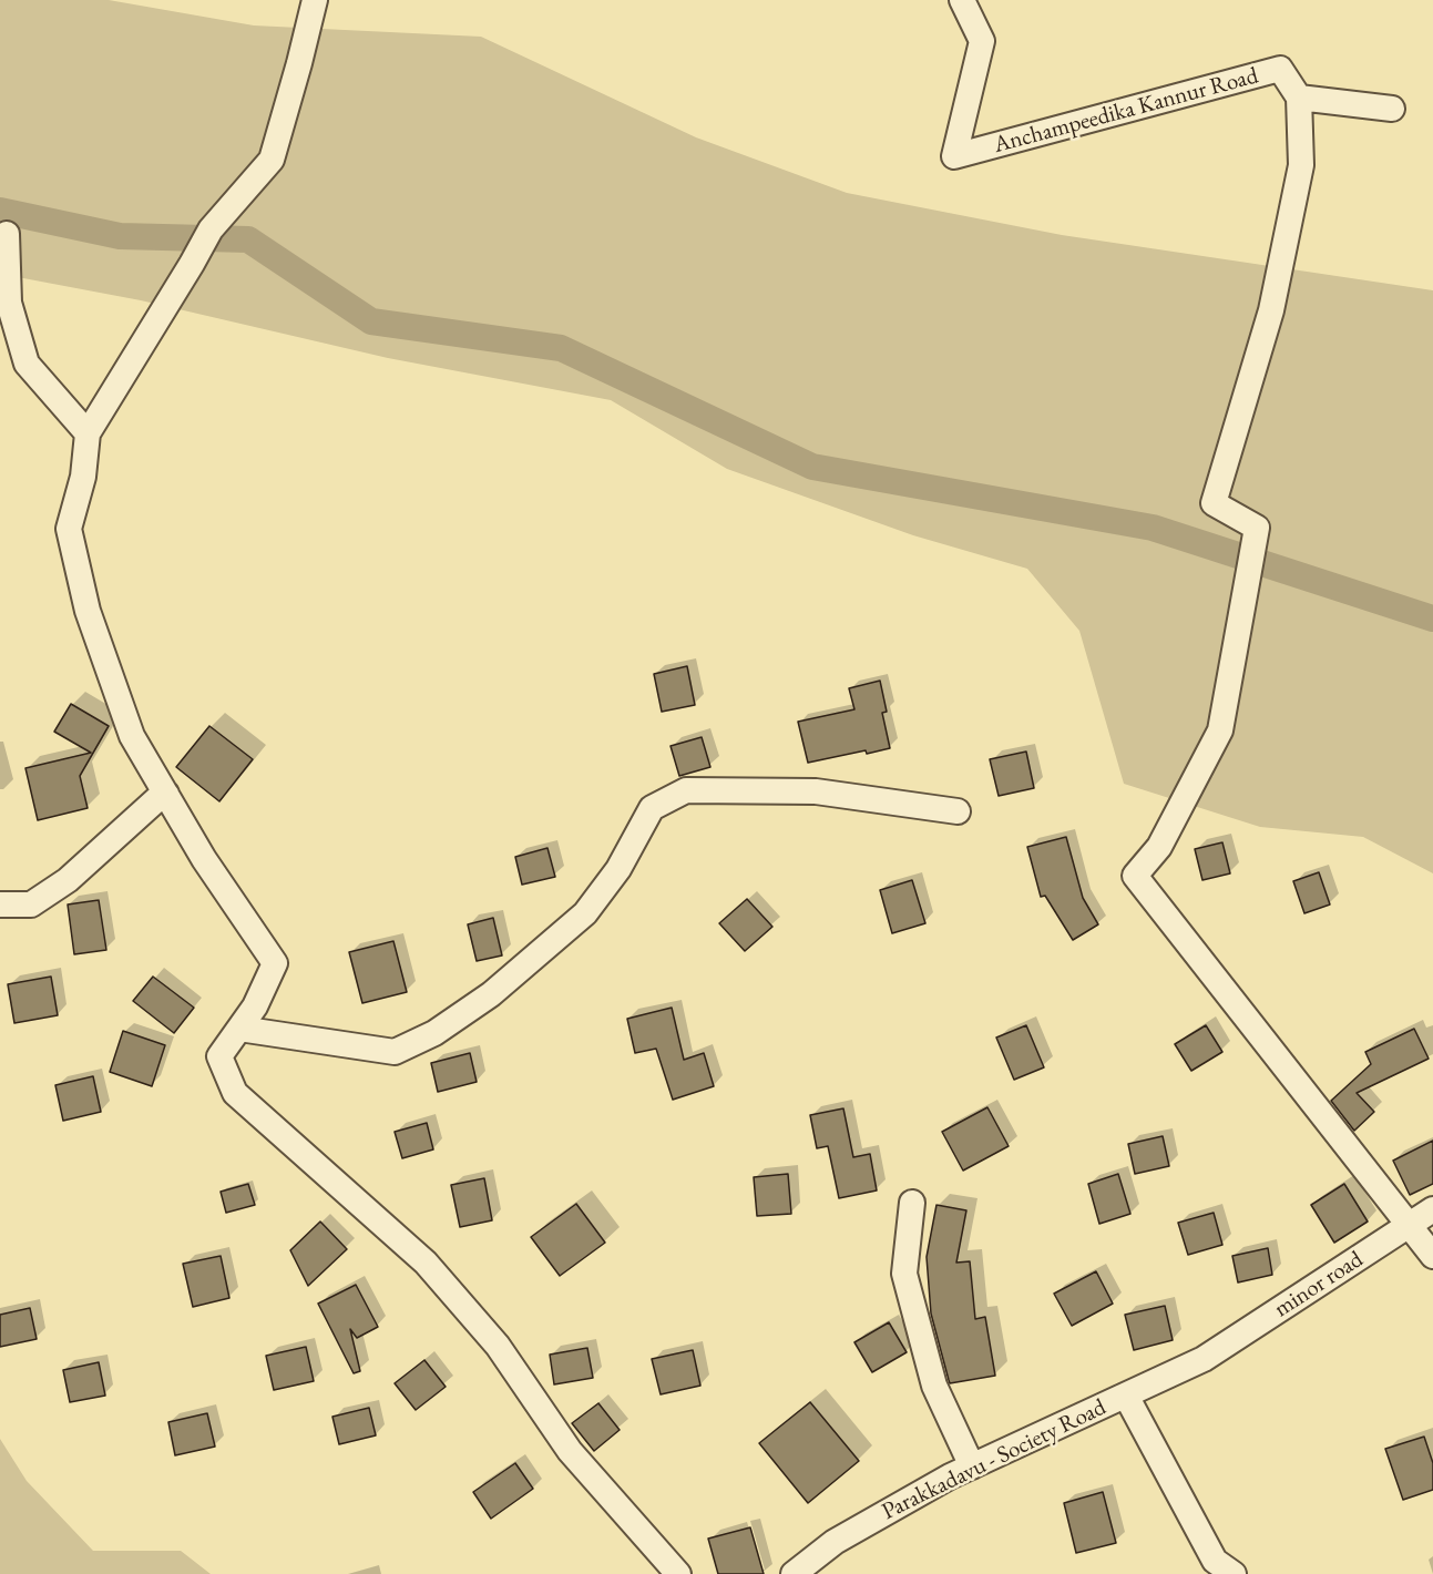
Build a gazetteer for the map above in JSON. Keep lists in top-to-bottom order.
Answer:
{
  "streets": {
    "street": ["Anchampeedika Kannur Road", "minor road", "Parakkadavu - Society Road"]
  },
  "crossings": [
    ["minor road", "Parakkadavu - Society Road"]
  ]
}
